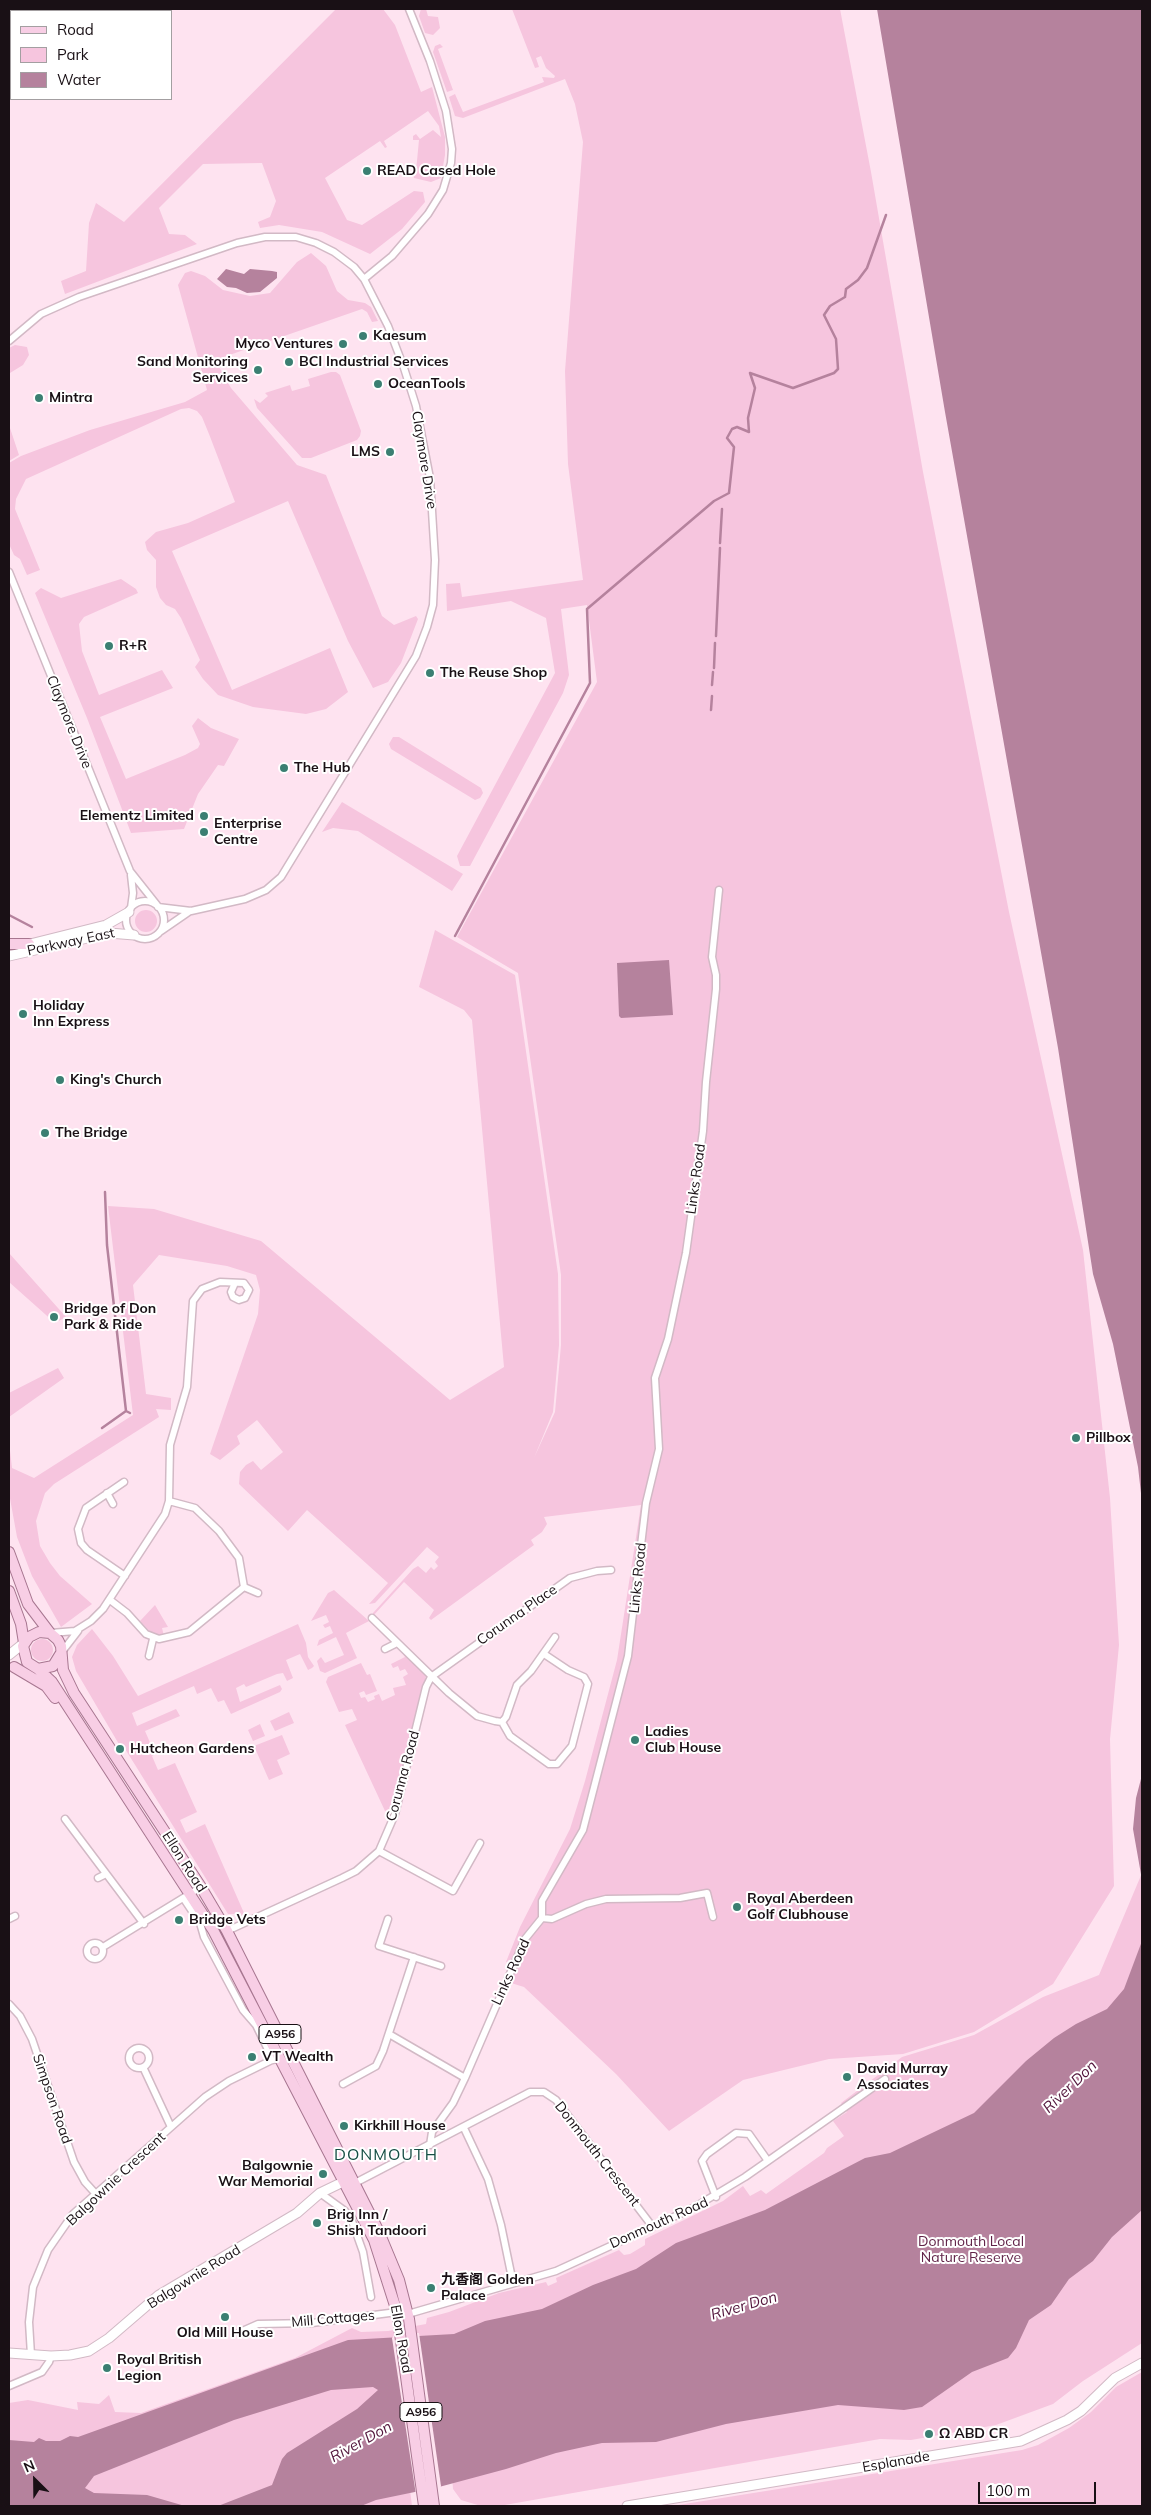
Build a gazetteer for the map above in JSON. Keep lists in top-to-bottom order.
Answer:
{
  "streets": {
    "main road": ["Ellon Road", "A956"],
    "street": [
      "Claymore Drive",
      "Parkway East",
      "Links Road",
      "Corunna Place",
      "Corunna Road",
      "Simpson Road",
      "Donmouth Crescent",
      "Balgownie Crescent",
      "Donmouth Road",
      "Balgownie Road",
      "Mill Cottages",
      "Esplanade"
    ]
  },
  "crossings": [
    ["Claymore Drive", "Parkway East"],
    ["Links Road", "Donmouth Crescent"],
    ["Corunna Place", "Corunna Road"],
    ["Corunna Road", "Ellon Road"],
    ["Ellon Road", "A956"],
    ["Ellon Road", "Balgownie Crescent"],
    ["Ellon Road", "Donmouth Road"],
    ["Ellon Road", "Balgownie Road"],
    ["Ellon Road", "Mill Cottages"],
    ["Simpson Road", "Balgownie Crescent"],
    ["Donmouth Crescent", "Donmouth Road"],
    ["Balgownie Crescent", "Balgownie Road"],
    ["Donmouth Road", "Mill Cottages"]
  ],
  "districts": ["DONMOUTH"],
  "water": ["River Don"],
  "parks": ["Donmouth Local Nature Reserve"],
  "places": [
    "READ Cased Hole",
    "Kaesum",
    "Myco Ventures",
    "BCI Industrial Services",
    "Sand Monitoring Services",
    "OceanTools",
    "Mintra",
    "LMS",
    "R+R",
    "The Reuse Shop",
    "The Hub",
    "Elementz Limited",
    "Enterprise Centre",
    "Holiday Inn Express",
    "King's Church",
    "The Bridge",
    "Bridge of Don Park & Ride",
    "Pillbox",
    "Ladies Club House",
    "Hutcheon Gardens",
    "Royal Aberdeen Golf Clubhouse",
    "Bridge Vets",
    "VT Wealth",
    "David Murray Associates",
    "Kirkhill House",
    "Balgownie War Memorial",
    "Brig Inn / Shish Tandoori",
    "九香阁 Golden Palace",
    "Old Mill House",
    "Royal British Legion",
    "Ω ABD CR"
  ],
  "legend": ["Road", "Park", "Water"],
  "scale_bar": "100 m",
  "north": "top left"
}
